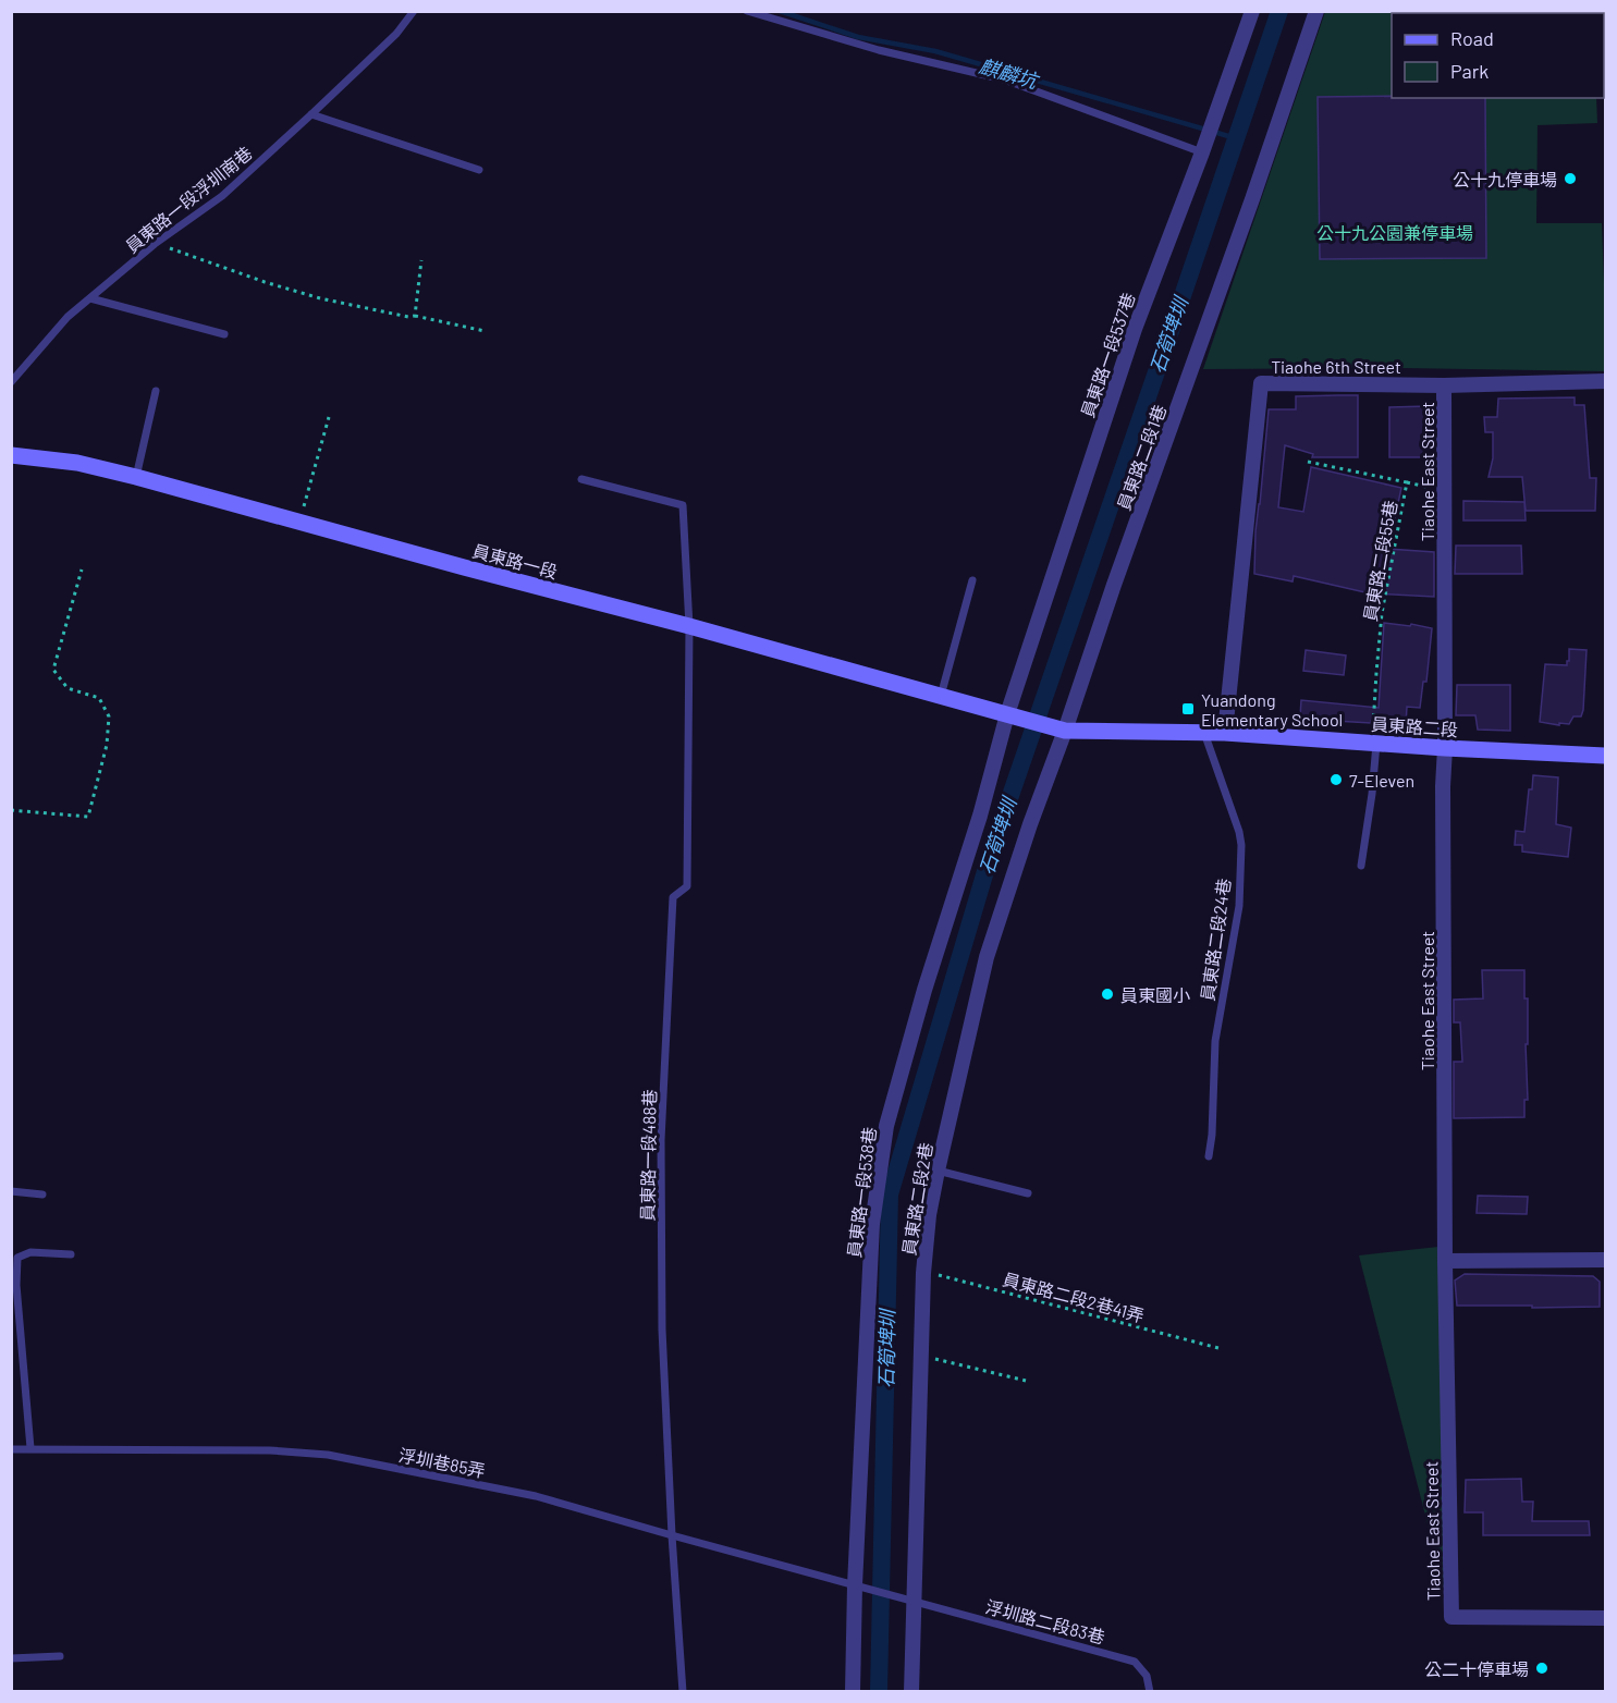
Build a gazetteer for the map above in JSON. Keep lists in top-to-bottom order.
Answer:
{
  "streets": {
    "main road": ["員東路一段", "員東路二段"],
    "street": [
      "員東路一段537巷",
      "Tiaohe 6th Street",
      "員東路二段1巷",
      "Tiaohe East Street",
      "員東路一段538巷",
      "員東路二段2巷"
    ],
    "lane": [
      "員東路一段浮圳南巷",
      "員東路二段24巷",
      "員東路一段488巷",
      "浮圳巷85弄",
      "浮圳路二段83巷"
    ],
    "path": ["員東路二段55巷", "員東路二段2巷41弄"]
  },
  "crossings": [
    ["員東路一段537巷", "員東路一段"],
    ["員東路一段537巷", "員東路一段538巷"],
    ["Tiaohe 6th Street", "Tiaohe East Street"],
    ["Tiaohe 6th Street", "員東路二段"],
    ["員東路二段1巷", "員東路一段"],
    ["員東路二段1巷", "員東路二段"],
    ["員東路二段1巷", "員東路二段2巷"],
    ["Tiaohe East Street", "員東路二段"],
    ["員東路一段", "員東路二段"],
    ["員東路一段", "員東路一段488巷"],
    ["員東路一段", "員東路一段538巷"],
    ["員東路一段", "員東路二段2巷"],
    ["員東路二段55巷", "員東路二段"],
    ["員東路二段", "員東路二段24巷"],
    ["員東路二段", "員東路二段2巷"],
    ["員東路一段488巷", "浮圳巷85弄"],
    ["員東路一段538巷", "浮圳巷85弄"],
    ["員東路一段538巷", "浮圳路二段83巷"],
    ["員東路二段2巷", "員東路二段2巷41弄"],
    ["員東路二段2巷", "浮圳路二段83巷"],
    ["浮圳巷85弄", "浮圳路二段83巷"]
  ],
  "water": ["麒麟坑", "石筍埤圳"],
  "parks": ["公十九公園兼停車場"],
  "places": {
    "other": [
      "公十九停車場",
      "7-Eleven",
      "員東國小",
      "公二十停車場"
    ],
    "transit": ["Yuandong Elementary School"]
  },
  "legend": ["Road", "Park"]
}
